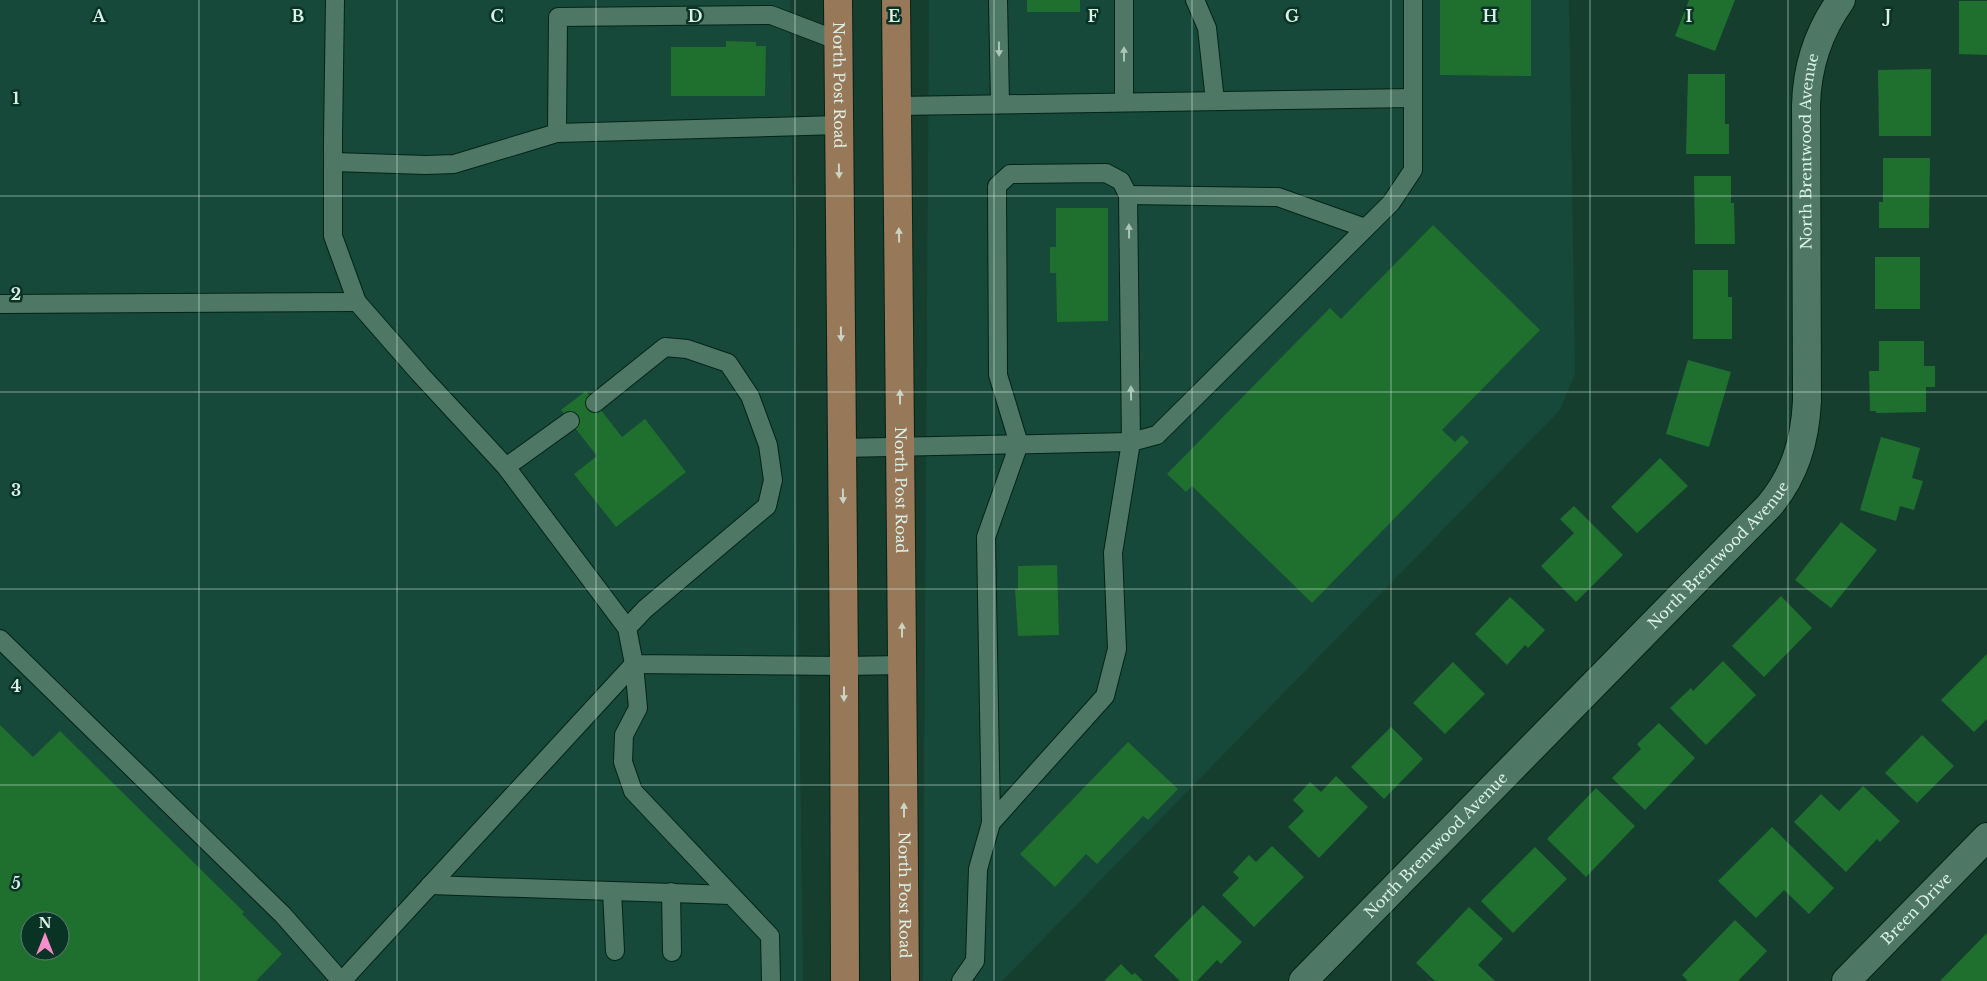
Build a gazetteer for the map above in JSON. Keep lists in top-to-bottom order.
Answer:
{
  "streets": {
    "main road": ["North Post Road"],
    "street": ["North Brentwood Avenue", "Breen Drive"]
  },
  "north": "top",
  "grid": {
    "columns": [
      "A",
      "B",
      "C",
      "D",
      "E",
      "F",
      "G",
      "H",
      "I",
      "J"
    ],
    "rows": [
      "1",
      "2",
      "3",
      "4",
      "5"
    ]
  }
}
